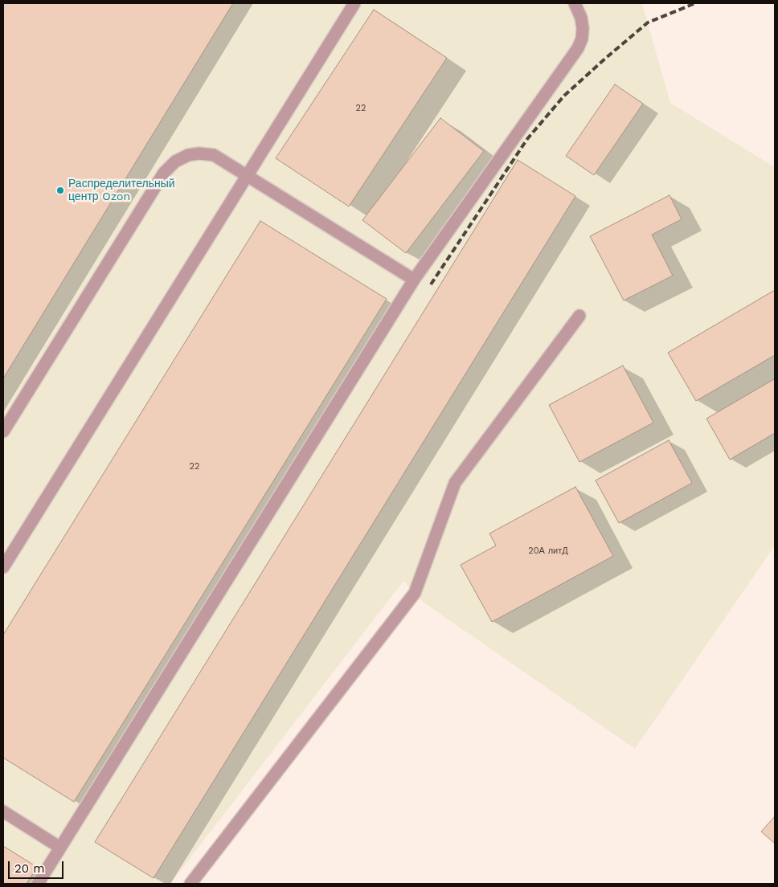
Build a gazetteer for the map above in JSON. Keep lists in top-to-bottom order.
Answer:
{
  "places": ["Распределительный центр Ozon"],
  "house_numbers": ["22", "22", "20А литД"],
  "scale_bar": "20 m"
}
